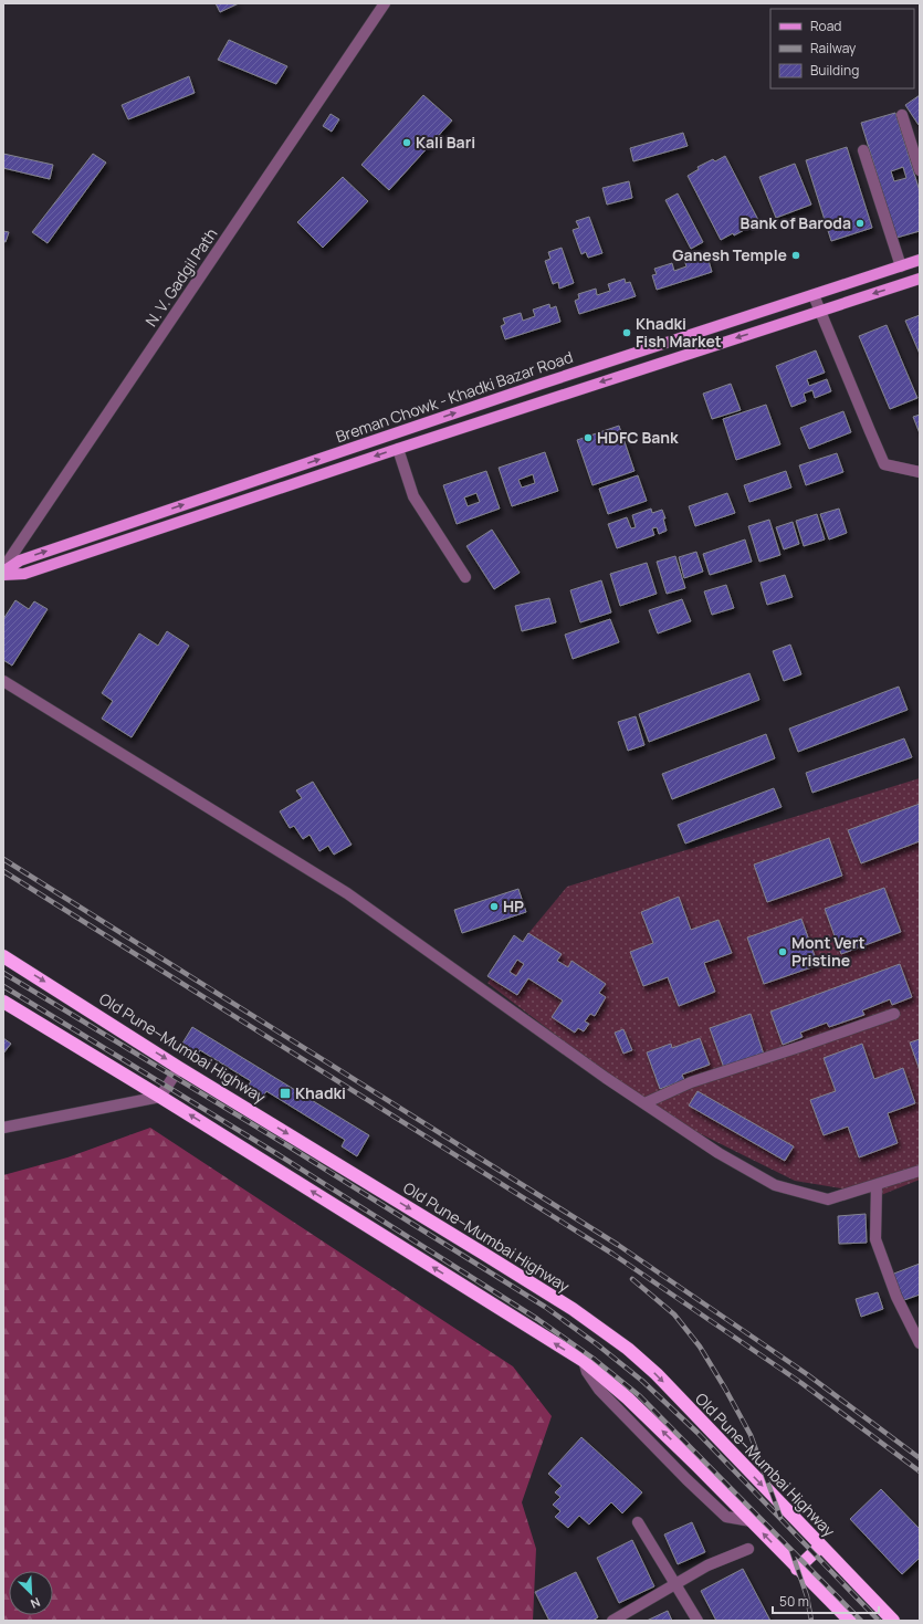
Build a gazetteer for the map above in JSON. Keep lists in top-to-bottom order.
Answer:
{
  "streets": {
    "highway": ["Old Pune–Mumbai Highway"],
    "main road": ["Breman Chowk - Khadki Bazar Road"],
    "street": ["N. V. Gadgil Path"]
  },
  "places": {
    "other": [
      "Kali Bari",
      "Bank of Baroda",
      "Ganesh Temple",
      "Khadki Fish Market",
      "HDFC Bank",
      "HP",
      "Mont Vert Pristine"
    ],
    "transit": ["Khadki"]
  },
  "legend": ["Road", "Railway", "Building"],
  "scale_bar": "50 m",
  "north": "bottom right"
}
